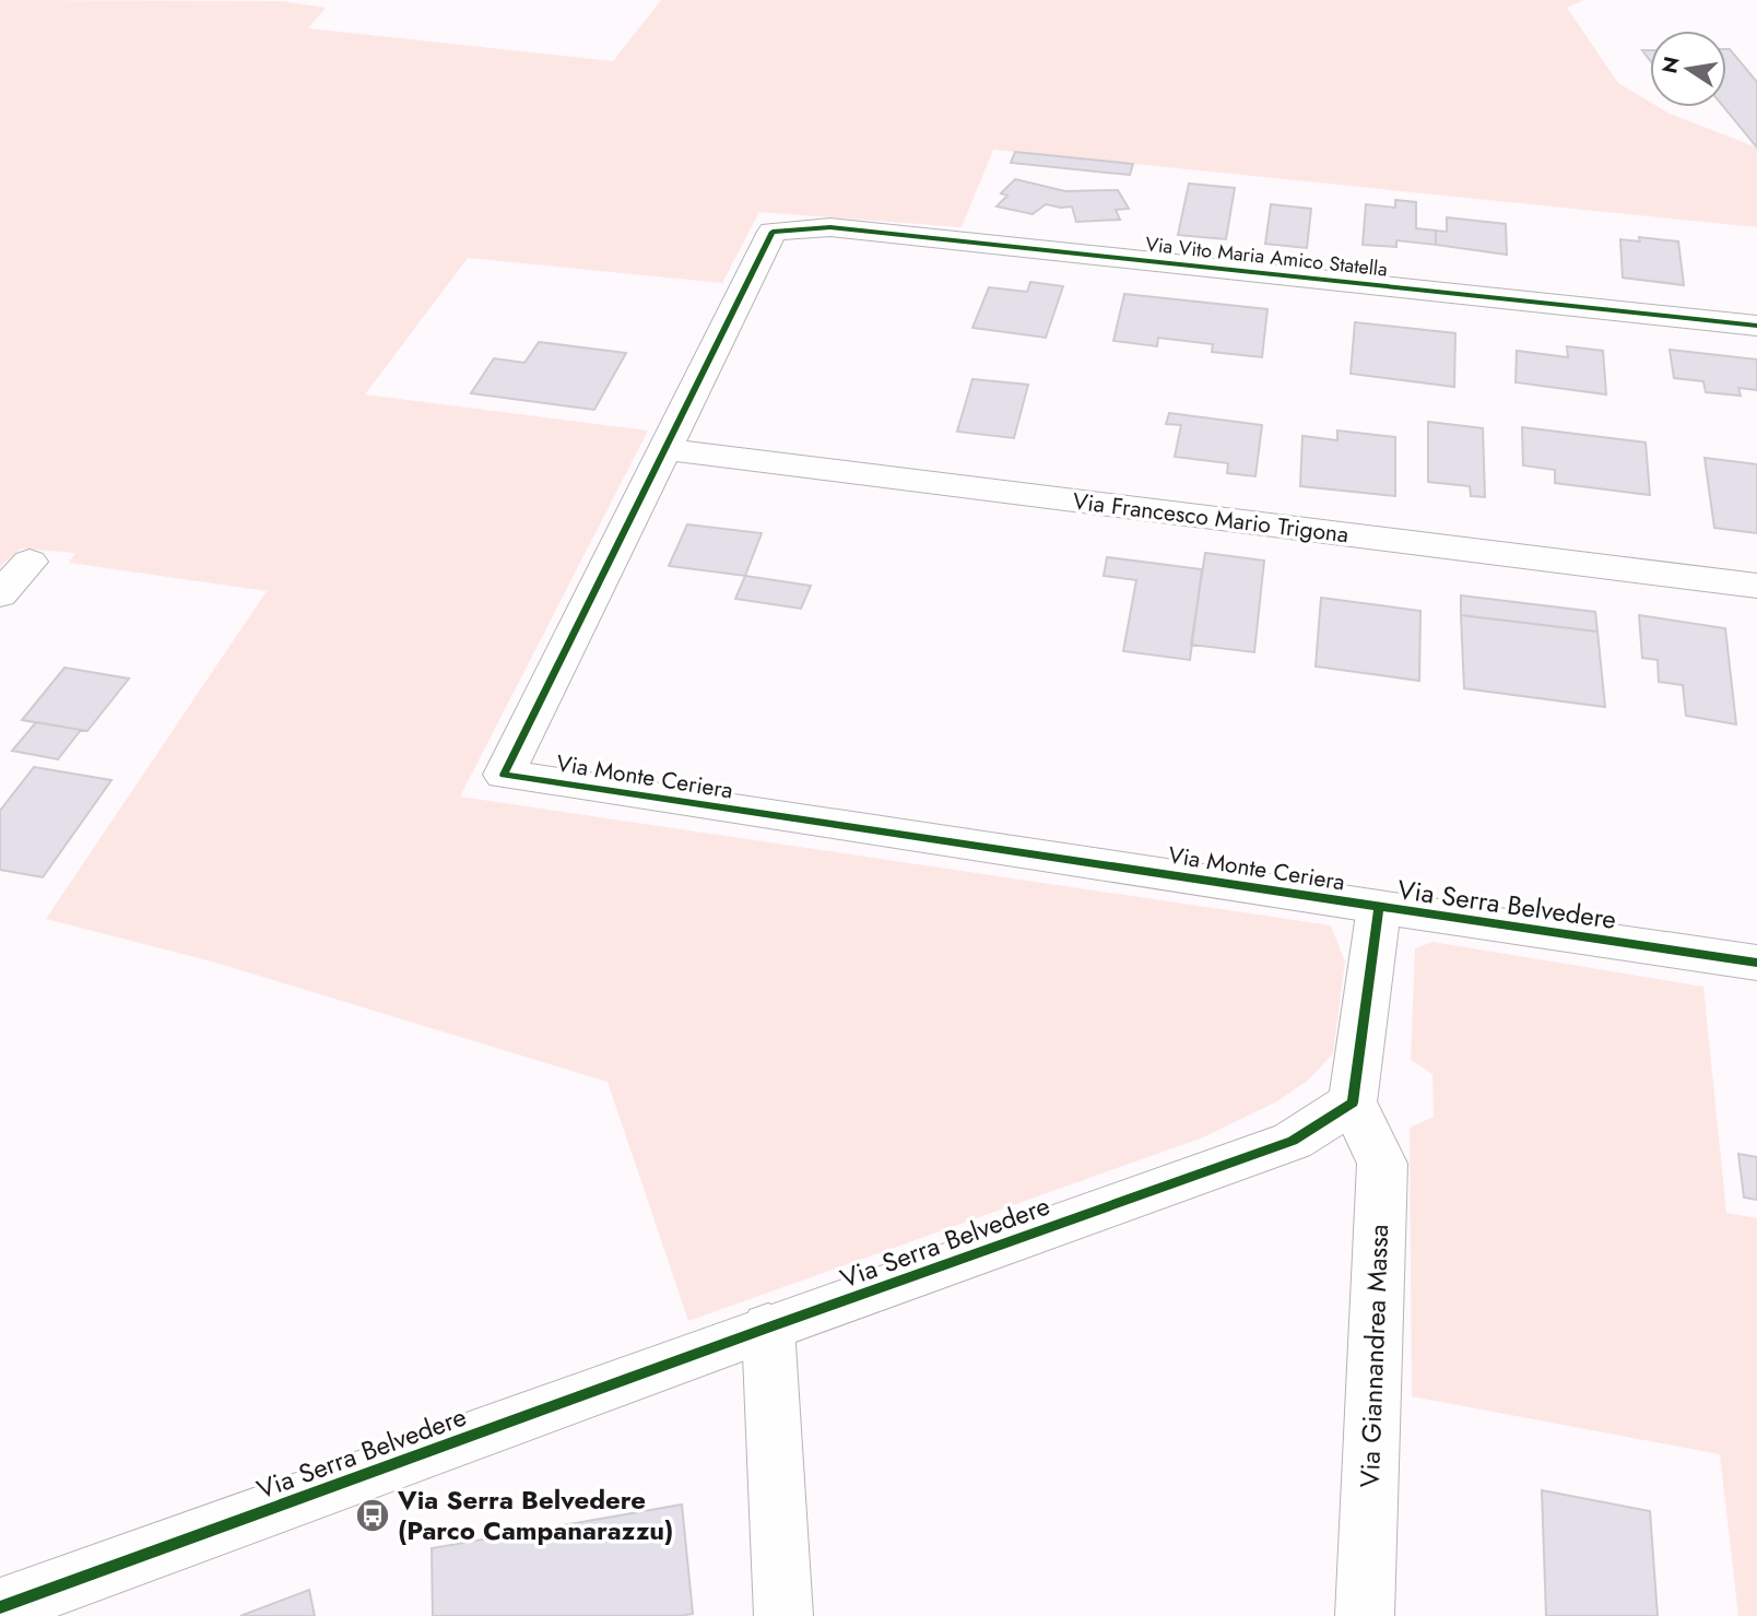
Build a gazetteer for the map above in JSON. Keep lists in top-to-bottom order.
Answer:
{
  "streets": {
    "street": [
      "Via Vito Maria Amico Statella",
      "Via Francesco Mario Trigona",
      "Via Monte Ceriera",
      "Via Serra Belvedere",
      "Via Giannandrea Massa"
    ]
  },
  "crossings": [
    ["Via Vito Maria Amico Statella", "Via Monte Ceriera"],
    ["Via Francesco Mario Trigona", "Via Monte Ceriera"],
    ["Via Monte Ceriera", "Via Serra Belvedere"],
    ["Via Serra Belvedere", "Via Giannandrea Massa"]
  ],
  "places": {
    "bus stop": ["Via Serra Belvedere (Parco Campanarazzu)"]
  },
  "north": "left"
}
